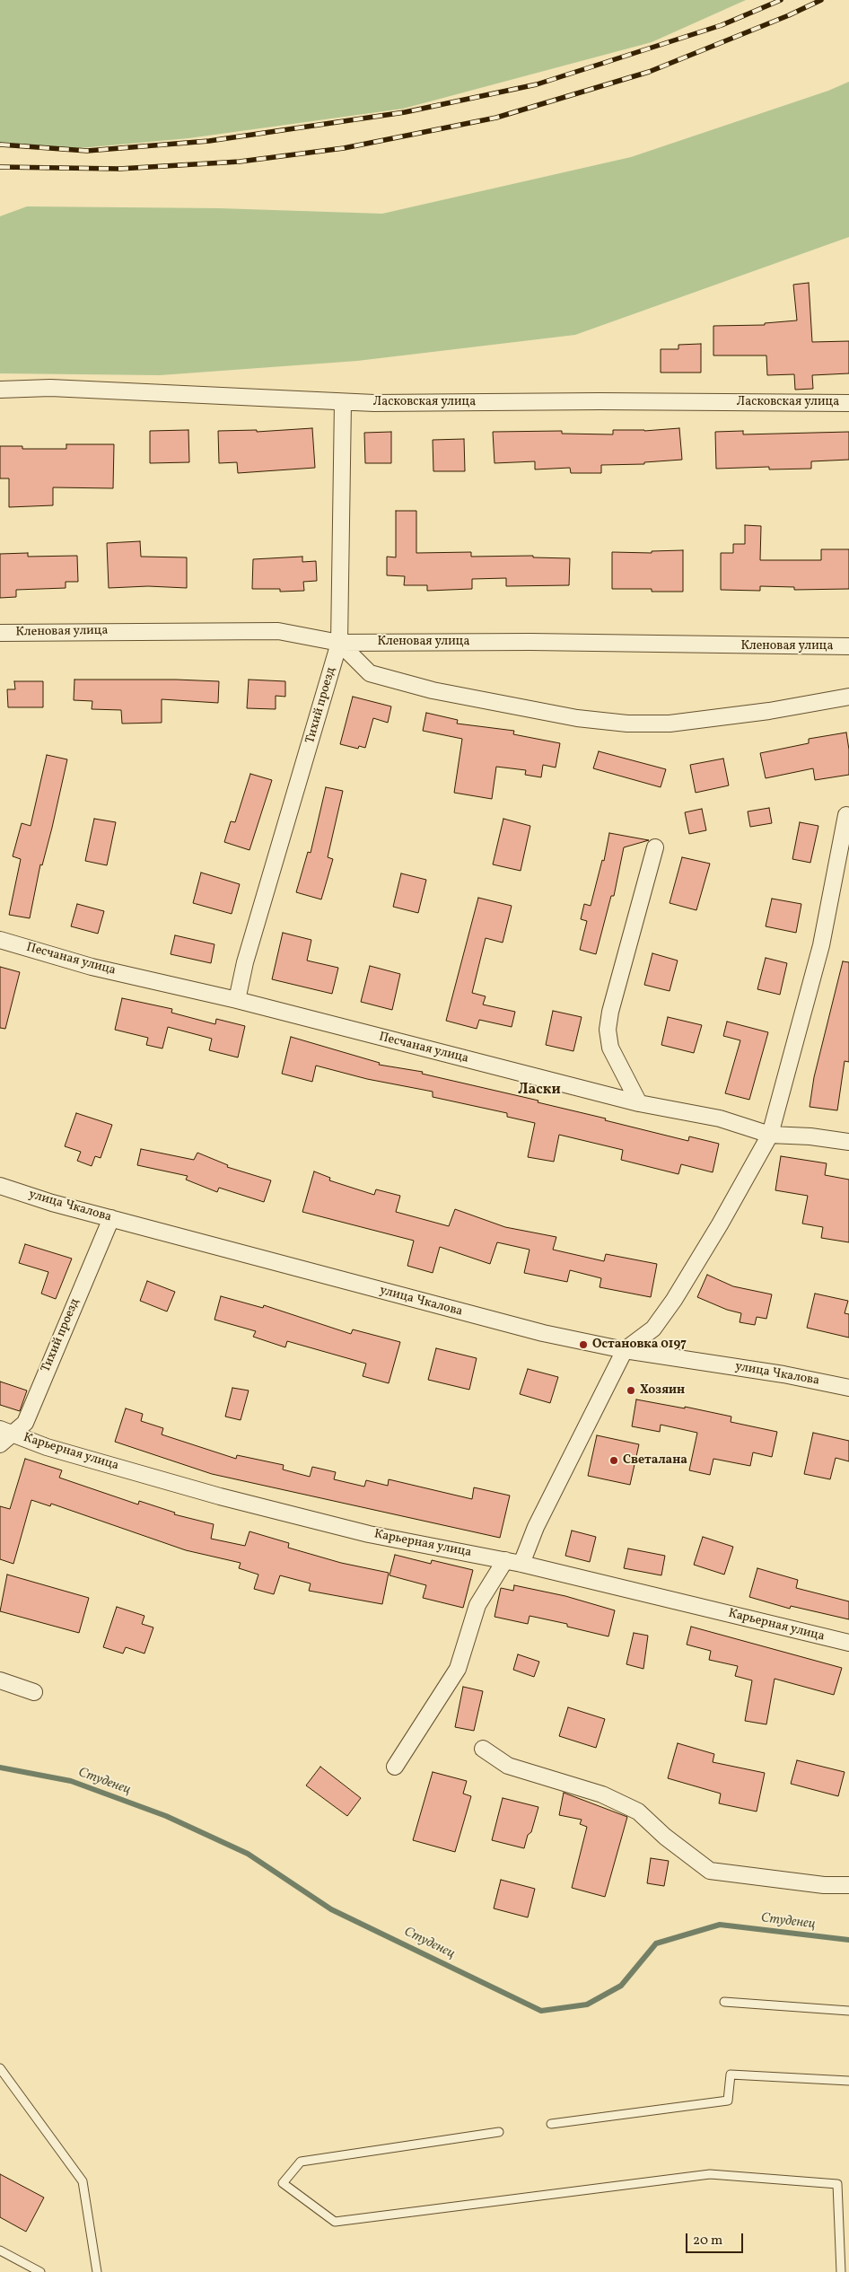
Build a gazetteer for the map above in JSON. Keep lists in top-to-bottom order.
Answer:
{
  "streets": {
    "street": [
      "Ласковская улица",
      "Кленовая улица",
      "Тихий проезд",
      "Песчаная улица",
      "улица Чкалова",
      "Карьерная улица"
    ]
  },
  "crossings": [
    ["Ласковская улица", "Тихий проезд"],
    ["Кленовая улица", "Тихий проезд"],
    ["Тихий проезд", "Песчаная улица"],
    ["Тихий проезд", "улица Чкалова"],
    ["Тихий проезд", "Карьерная улица"]
  ],
  "districts": ["Ласки"],
  "water": ["Студенец"],
  "places": ["Остановка 0197", "Хозяин", "Светалана"],
  "scale_bar": "20 m"
}
